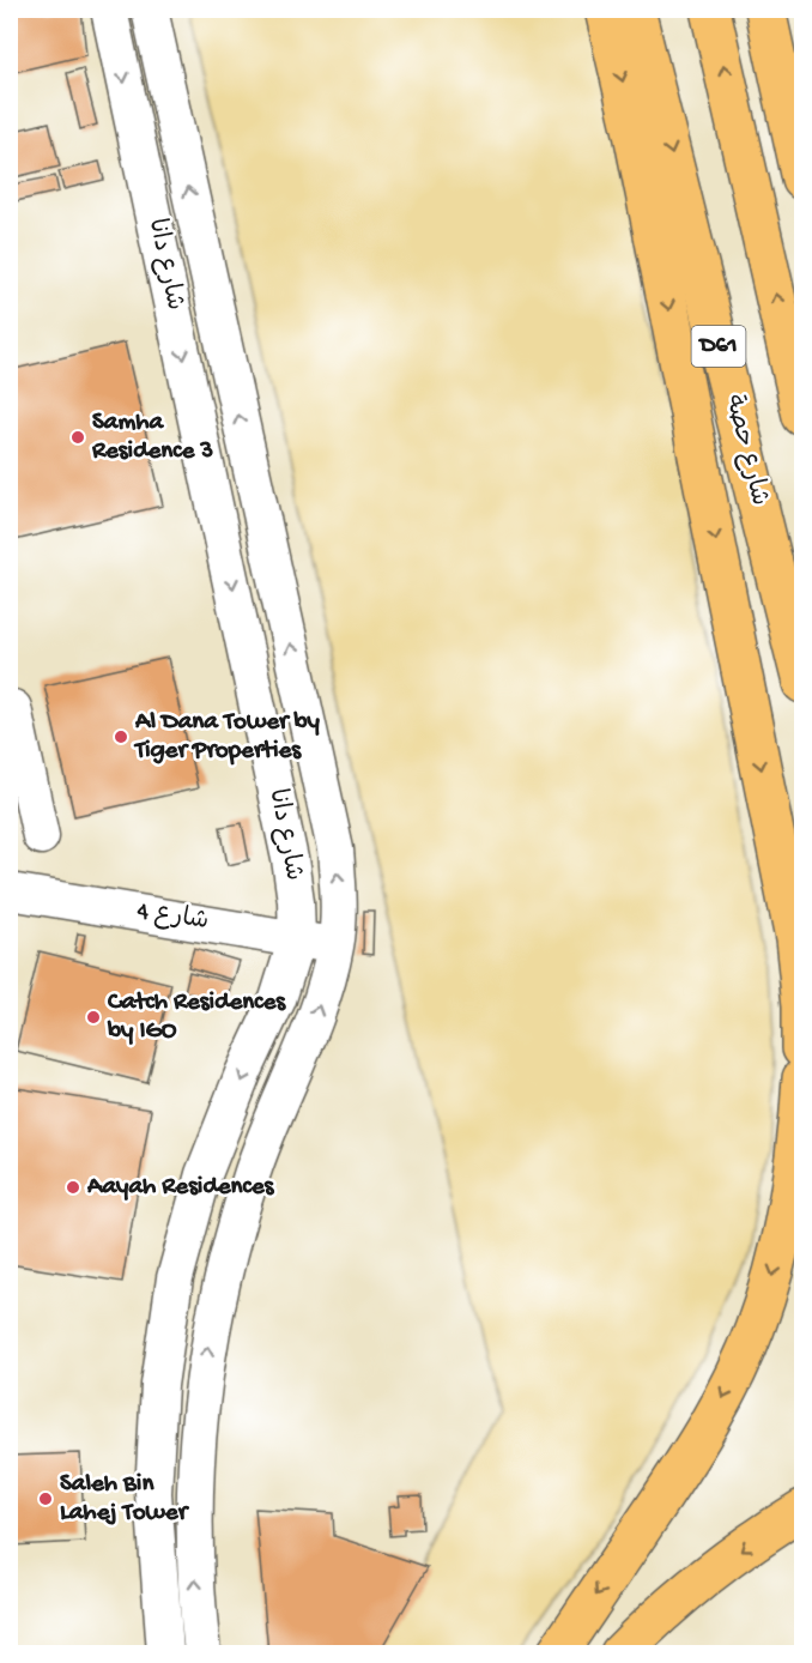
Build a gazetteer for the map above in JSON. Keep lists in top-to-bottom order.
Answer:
{
  "streets": {
    "main road": ["D61", "شارع حصة"],
    "street": ["شارع دانا", "شارع 4"]
  },
  "crossings": [
    ["شارع دانا", "شارع 4"]
  ],
  "places": [
    "Samha Residence 3",
    "Al Dana Tower by Tiger Properties",
    "Catch Residences by IGO",
    "Aayah Residences",
    "Saleh Bin Lahej Tower"
  ]
}
